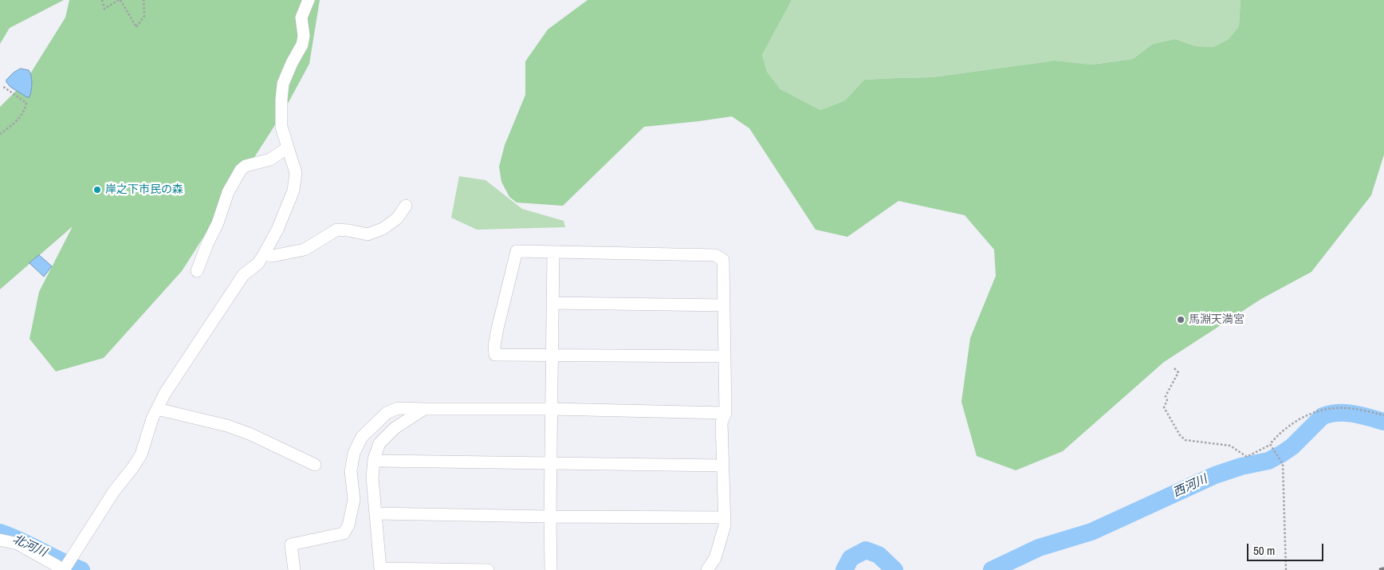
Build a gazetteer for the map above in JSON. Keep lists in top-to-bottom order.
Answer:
{
  "water": ["西河川", "北河川"],
  "places": ["岸之下市民の森", "馬淵天満宮"],
  "scale_bar": "50 m"
}
